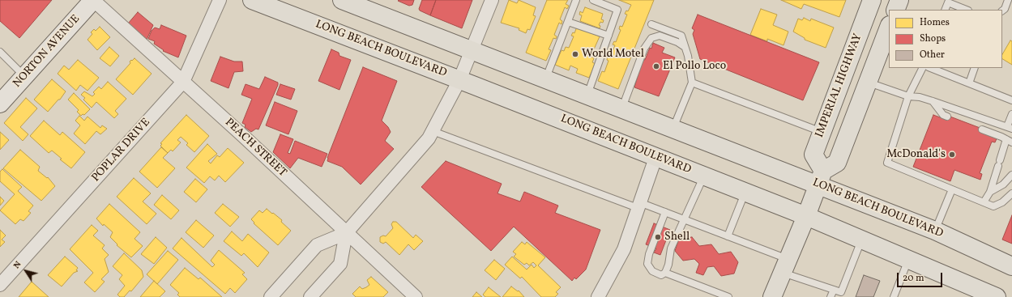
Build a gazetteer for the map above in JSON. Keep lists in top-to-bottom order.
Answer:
{
  "streets": {
    "main road": ["LONG BEACH BOULEVARD", "IMPERIAL HIGHWAY"],
    "street": ["NORTON AVENUE", "PEACH STREET", "POPLAR DRIVE"]
  },
  "crossings": [
    ["LONG BEACH BOULEVARD", "IMPERIAL HIGHWAY"],
    ["NORTON AVENUE", "PEACH STREET"],
    ["PEACH STREET", "POPLAR DRIVE"]
  ],
  "places": [
    "World Motel",
    "El Pollo Loco",
    "McDonald's",
    "Shell"
  ],
  "legend": ["Homes", "Shops", "Other"],
  "scale_bar": "20 m",
  "north": "top left"
}
